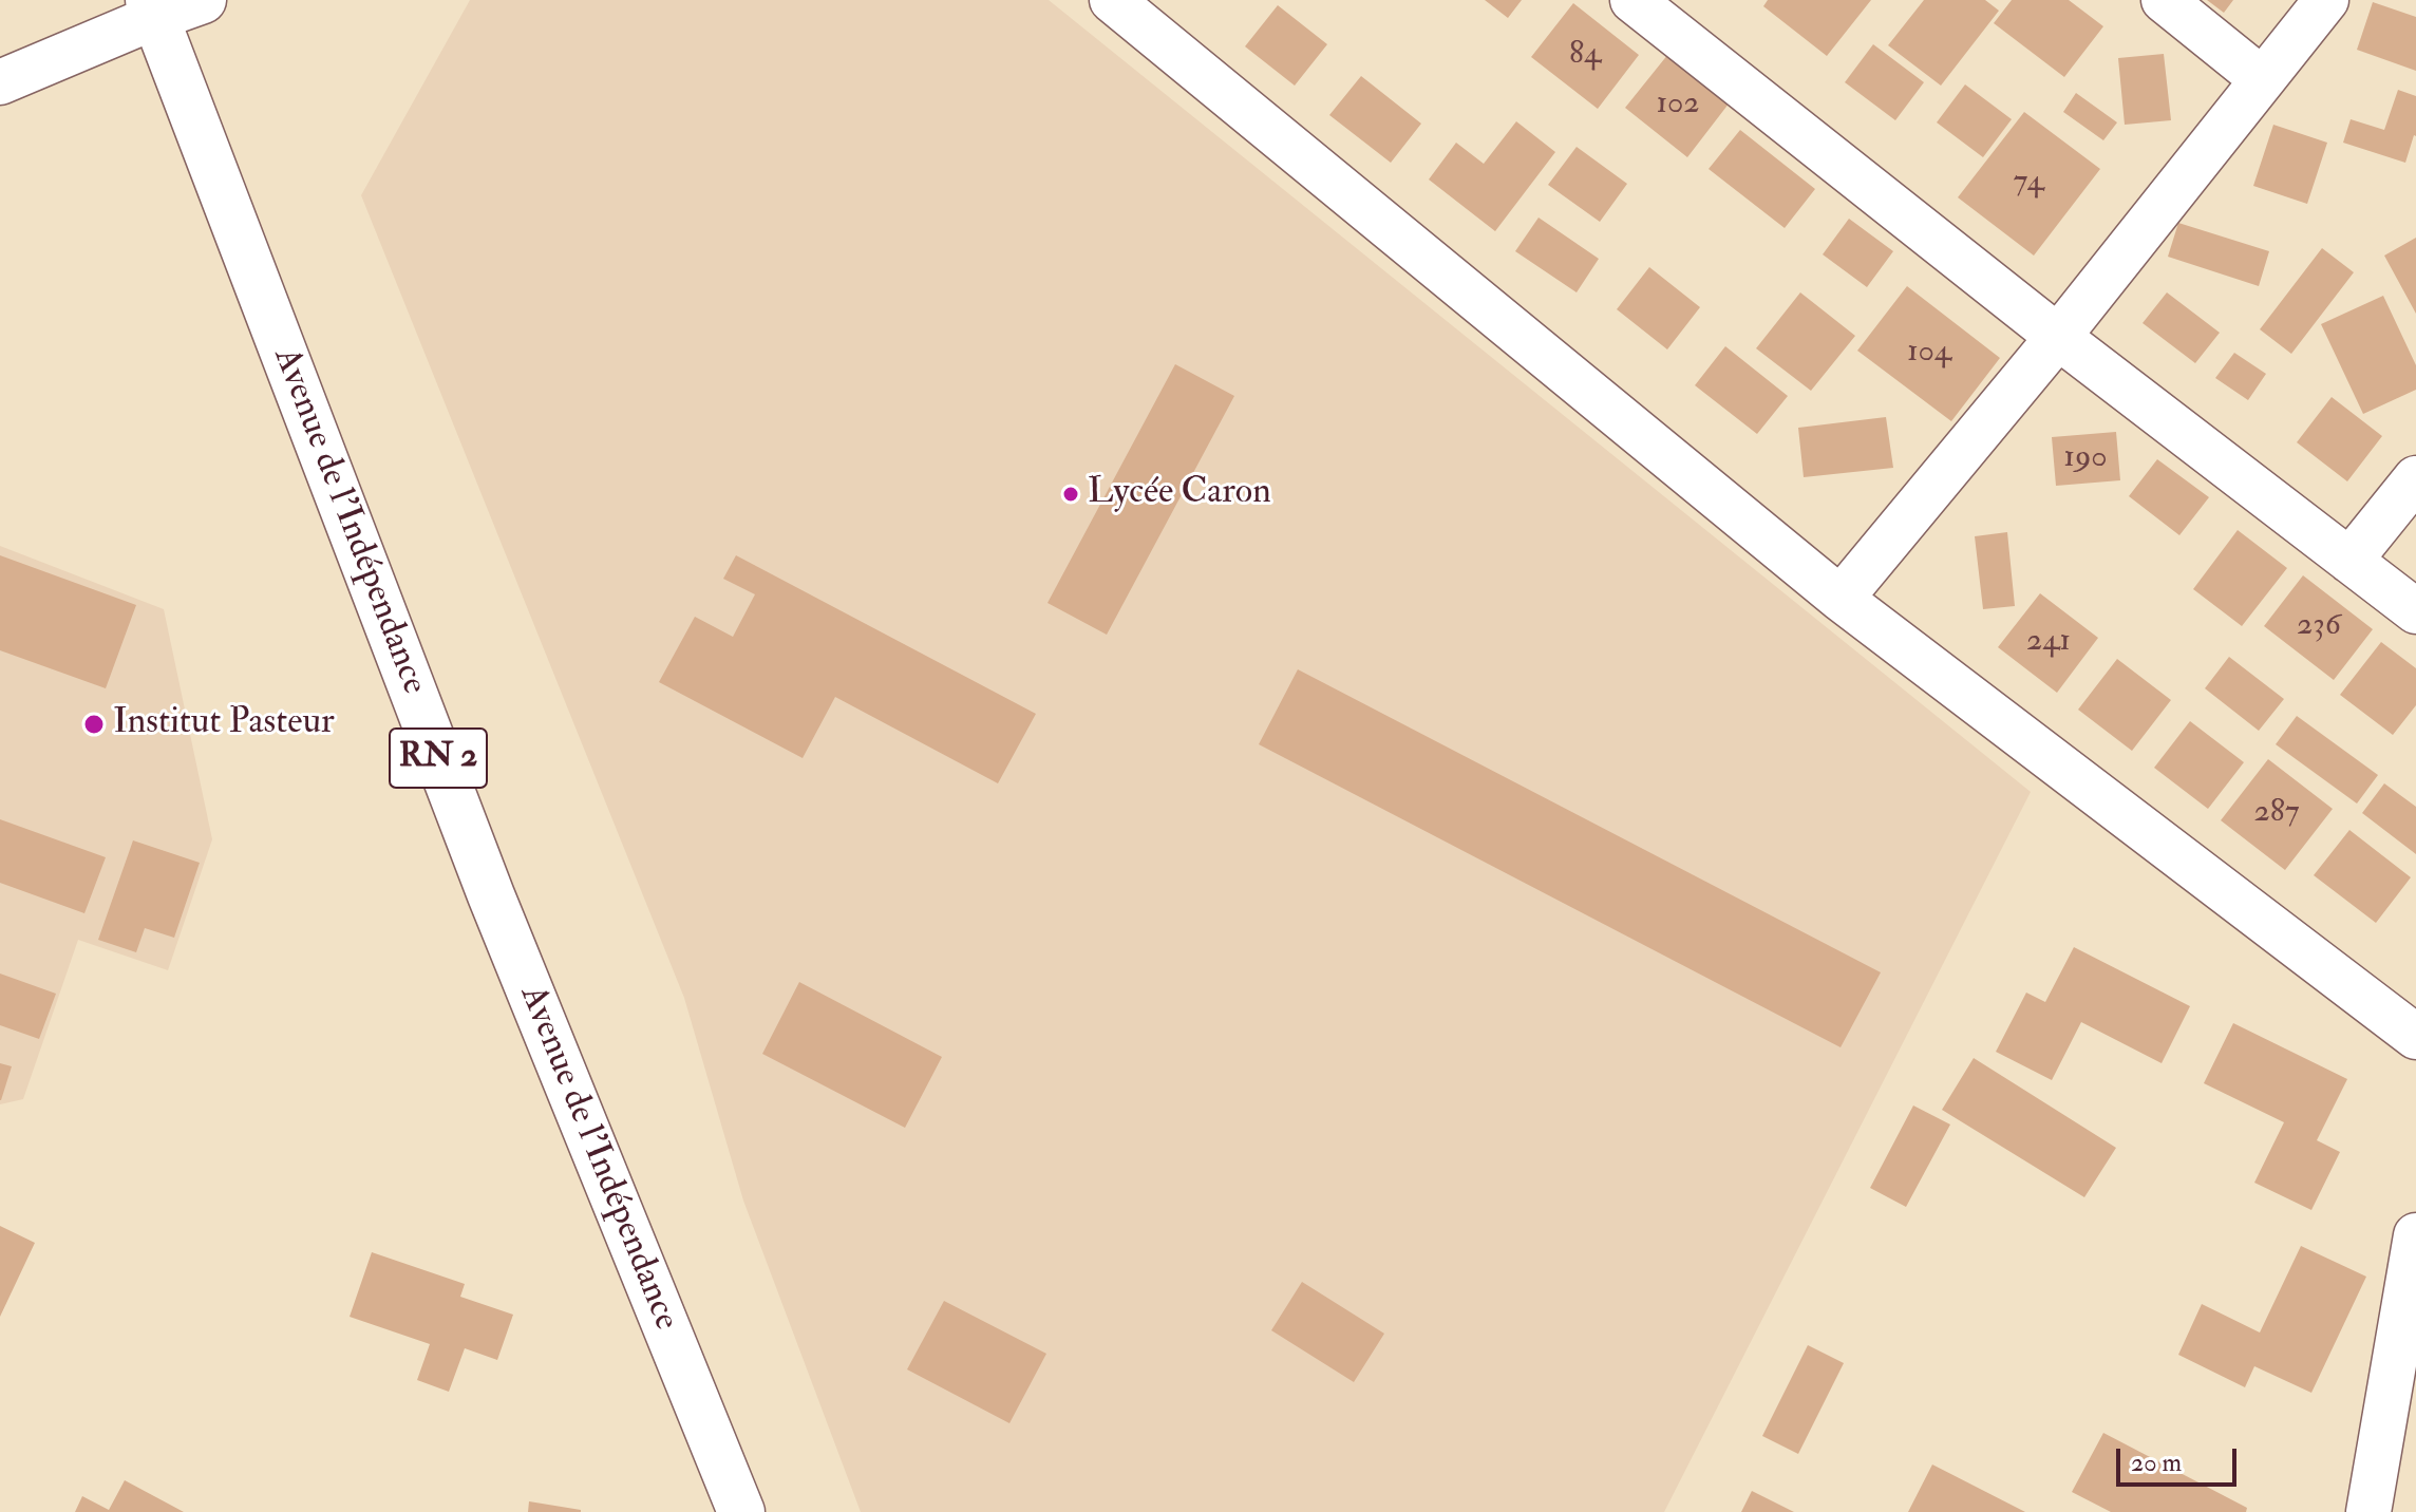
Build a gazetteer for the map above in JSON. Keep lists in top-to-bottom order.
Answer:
{
  "streets": {
    "main road": ["Avenue de l'Indépendance", "RN 2"]
  },
  "places": ["Lycée Caron", "Institut Pasteur"],
  "house_numbers": [
    "84",
    "102",
    "74",
    "104",
    "190",
    "236",
    "241",
    "287"
  ],
  "scale_bar": "20 m"
}
